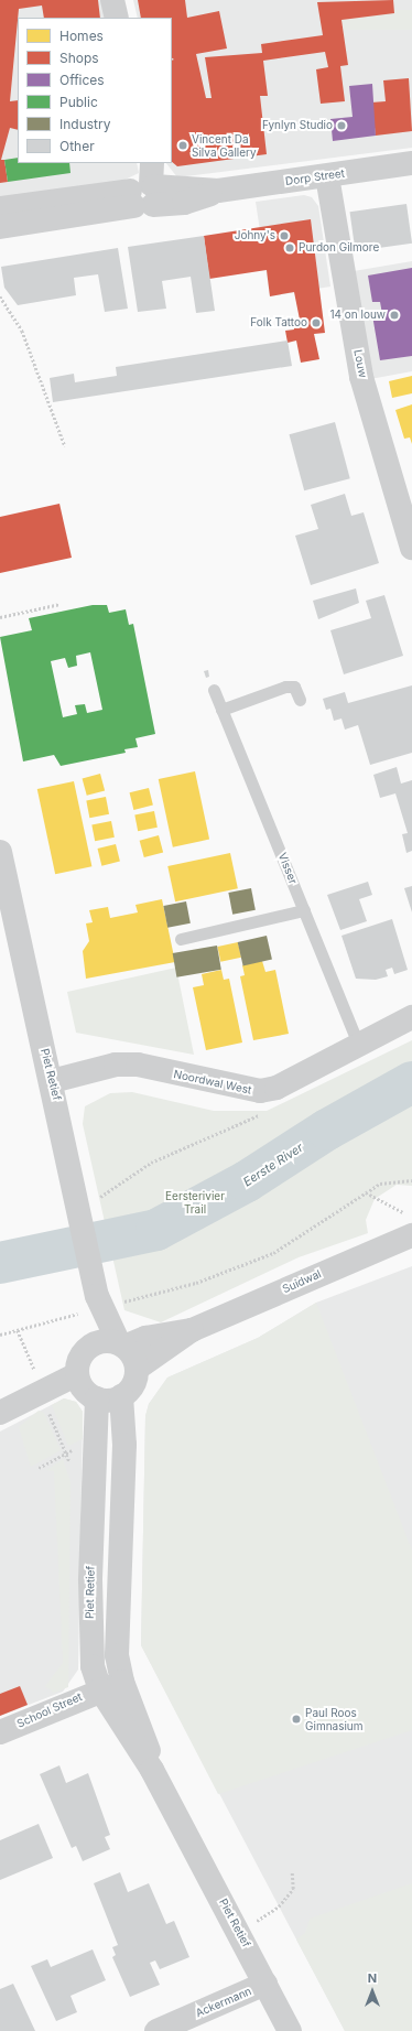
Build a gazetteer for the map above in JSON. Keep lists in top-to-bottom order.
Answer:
{
  "streets": {
    "street": [
      "Dorp Street",
      "Louw",
      "Piet Retief",
      "Noordwal West",
      "Suidwal",
      "School Street",
      "Ackermann"
    ],
    "lane": ["Visser"]
  },
  "crossings": [
    ["Dorp Street", "Louw"],
    ["Visser", "Noordwal West"],
    ["Piet Retief", "Noordwal West"],
    ["Piet Retief", "Suidwal"],
    ["Piet Retief", "School Street"],
    ["Piet Retief", "Ackermann"]
  ],
  "water": ["Eerste River"],
  "parks": ["Eersterivier Trail"],
  "places": [
    "Fynlyn Studio",
    "Vincent Da Silva Gallery",
    "Johny's",
    "Purdon Gilmore",
    "14 on louw",
    "Folk Tattoo",
    "Paul Roos Gimnasium"
  ],
  "legend": [
    "Homes",
    "Shops",
    "Offices",
    "Public",
    "Industry",
    "Other"
  ],
  "north": "top"
}
